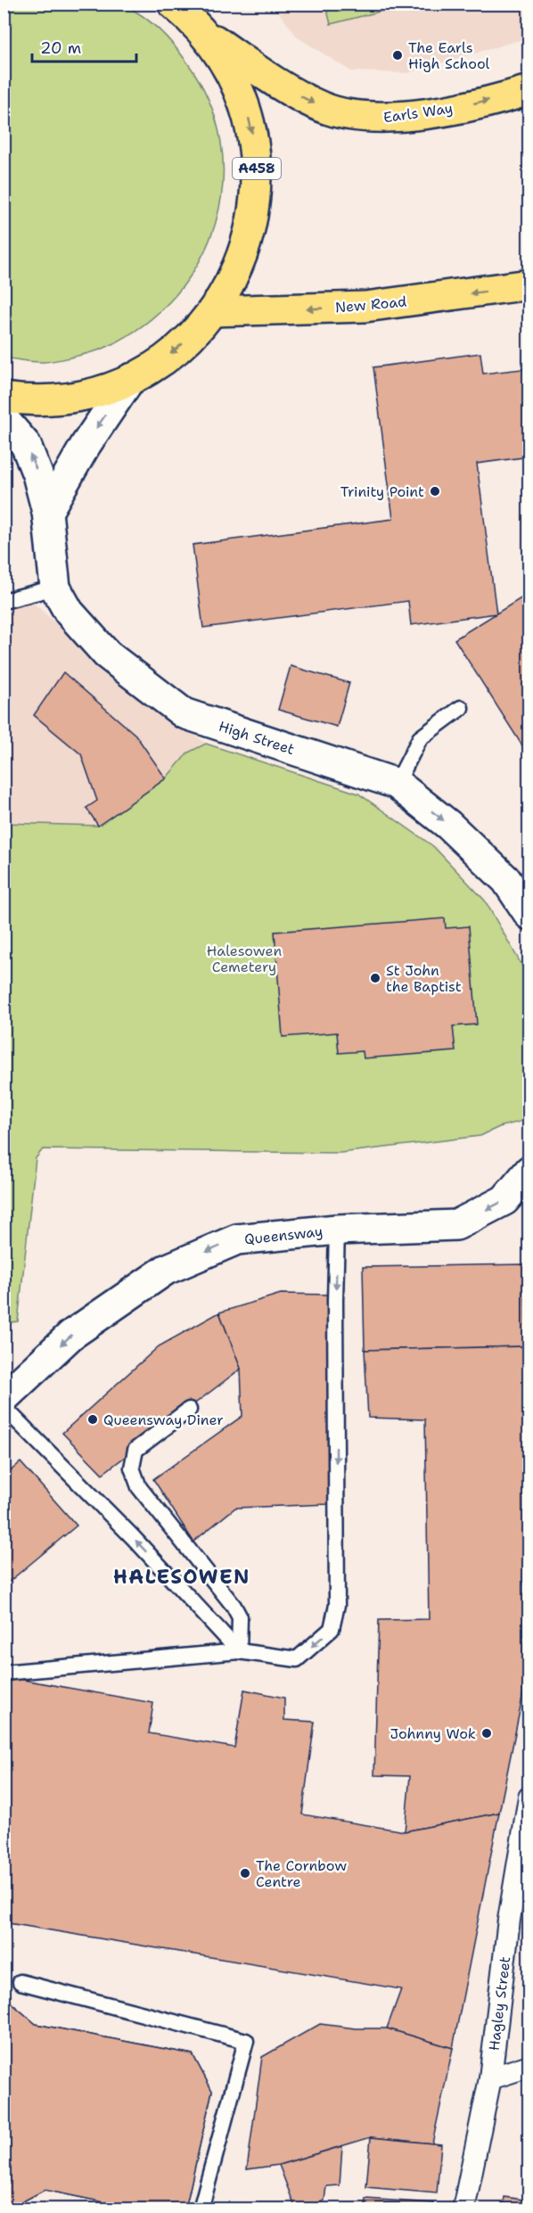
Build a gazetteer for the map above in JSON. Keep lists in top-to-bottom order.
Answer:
{
  "streets": {
    "highway": ["Earls Way", "A458", "New Road"],
    "main road": ["High Street", "Queensway"],
    "street": ["Hagley Street"]
  },
  "crossings": [
    ["Earls Way", "A458"],
    ["A458", "New Road"]
  ],
  "one_way": ["Earls Way", "New Road", "Queensway"],
  "districts": ["HALESOWEN"],
  "parks": ["Halesowen Cemetery"],
  "places": [
    "The Earls High School",
    "Trinity Point",
    "St John the Baptist",
    "Queensway Diner",
    "Johnny Wok",
    "The Cornbow Centre"
  ],
  "scale_bar": "20 m"
}
